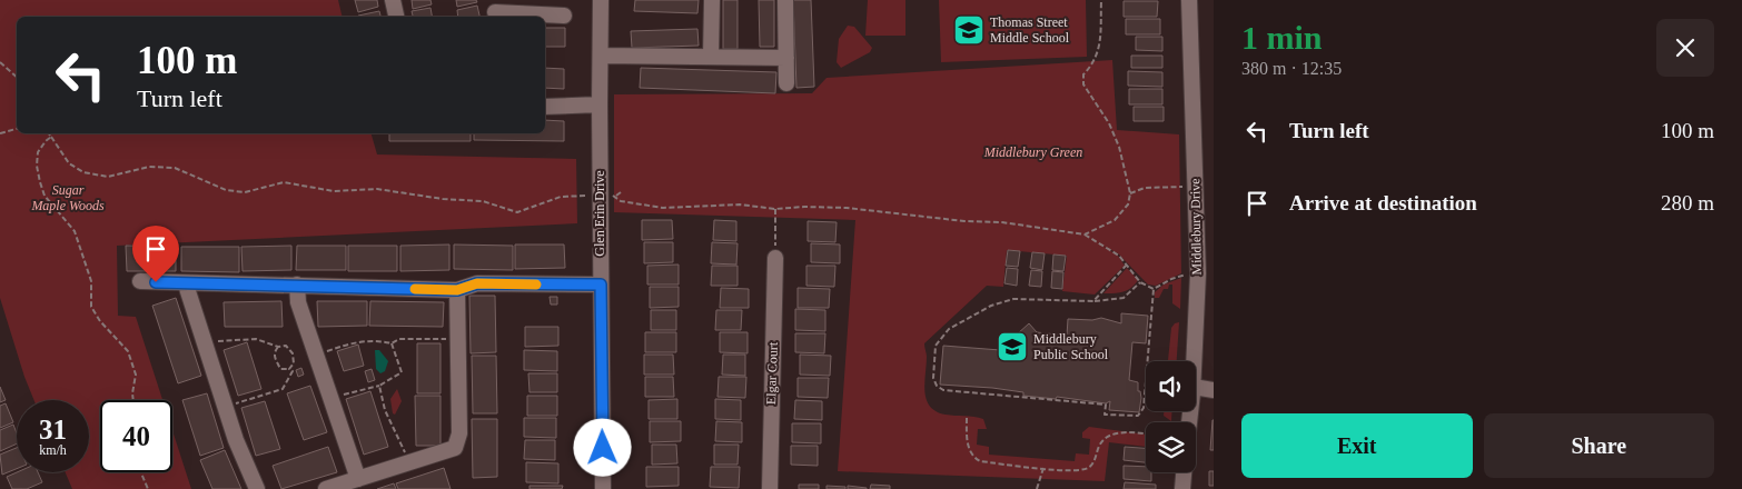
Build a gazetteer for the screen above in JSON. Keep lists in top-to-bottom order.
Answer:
{
  "streets": {
    "street": ["Glen Erin Drive", "Middlebury Drive", "Elgar Court"]
  },
  "parks": ["Middlebury Green", "Sugar Maple Woods"],
  "places": {
    "school or university": ["Thomas Street Middle School", "Middlebury Public School"]
  },
  "page": {
    "heading": ["1 min", "380 m · 12:35"],
    "turn": ["100 m", "Turn left"],
    "list": [
      {
        "name": "Turn left",
        "value": "100 m"
      },
      {
        "name": "Arrive at destination",
        "value": "280 m"
      }
    ],
    "speed": "31 km/h",
    "limit": "40",
    "buttons": ["Exit", "Share"]
  }
}
